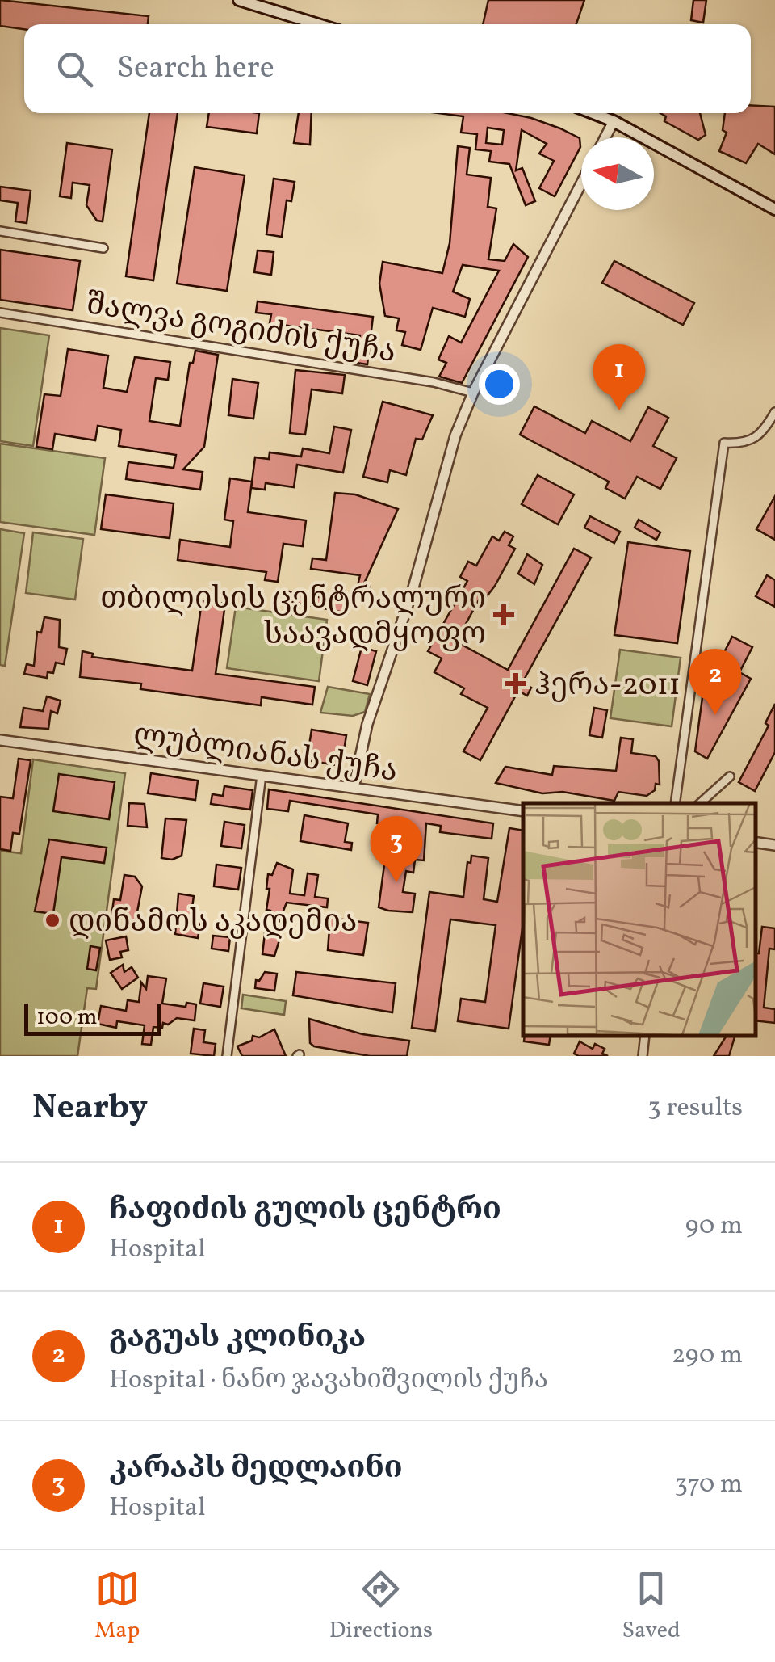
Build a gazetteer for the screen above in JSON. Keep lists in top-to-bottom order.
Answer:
{
  "streets": {
    "street": ["შალვა გოგიძის ქუჩა", "ლუბლიანას ქუჩა"]
  },
  "places": {
    "health": ["თბილისის ცენტრალური საავადმყოფო", "ჰერა-2011"],
    "other": ["დინამოს აკადემია"]
  },
  "scale_bar": "100 m",
  "north": "left",
  "page": {
    "search": "Search here",
    "pins": ["1", "2", "3"],
    "scale": "100 m",
    "heading": ["Nearby", "3 results"],
    "list": [
      {
        "mark": "1",
        "name": "ჩაფიძის გულის ცენტრი",
        "note": "Hospital",
        "value": "90 m"
      },
      {
        "mark": "2",
        "name": "გაგუას კლინიკა",
        "note": "Hospital · ნანო ჯავახიშვილის ქუჩა",
        "value": "290 m"
      },
      {
        "mark": "3",
        "name": "კარაპს მედლაინი",
        "note": "Hospital",
        "value": "370 m"
      }
    ],
    "nav": ["Map", "Directions", "Saved"]
  }
}
